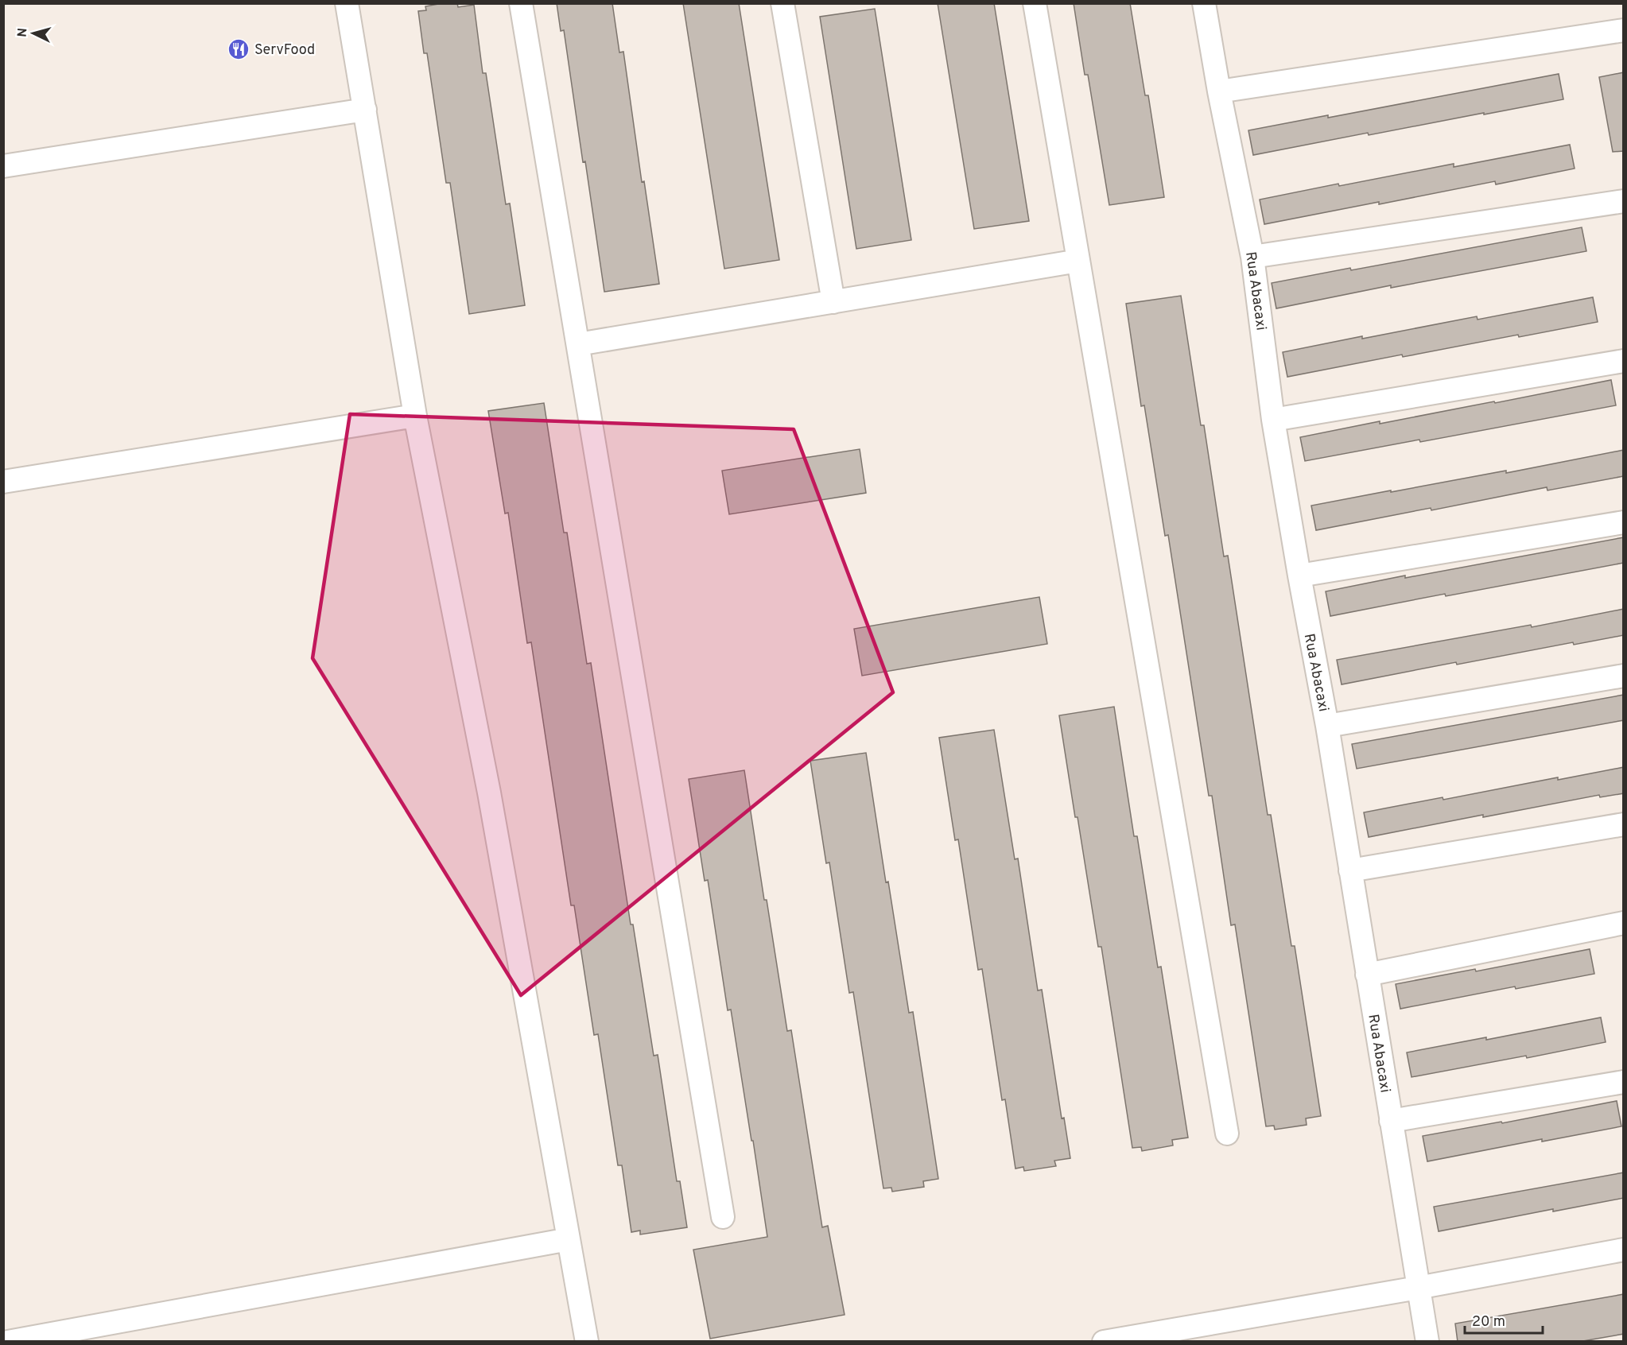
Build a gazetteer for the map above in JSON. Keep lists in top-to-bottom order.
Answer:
{
  "streets": {
    "street": ["Rua Abacaxi"]
  },
  "places": {
    "restaurant": ["ServFood"]
  },
  "scale_bar": "20 m",
  "north": "left"
}
